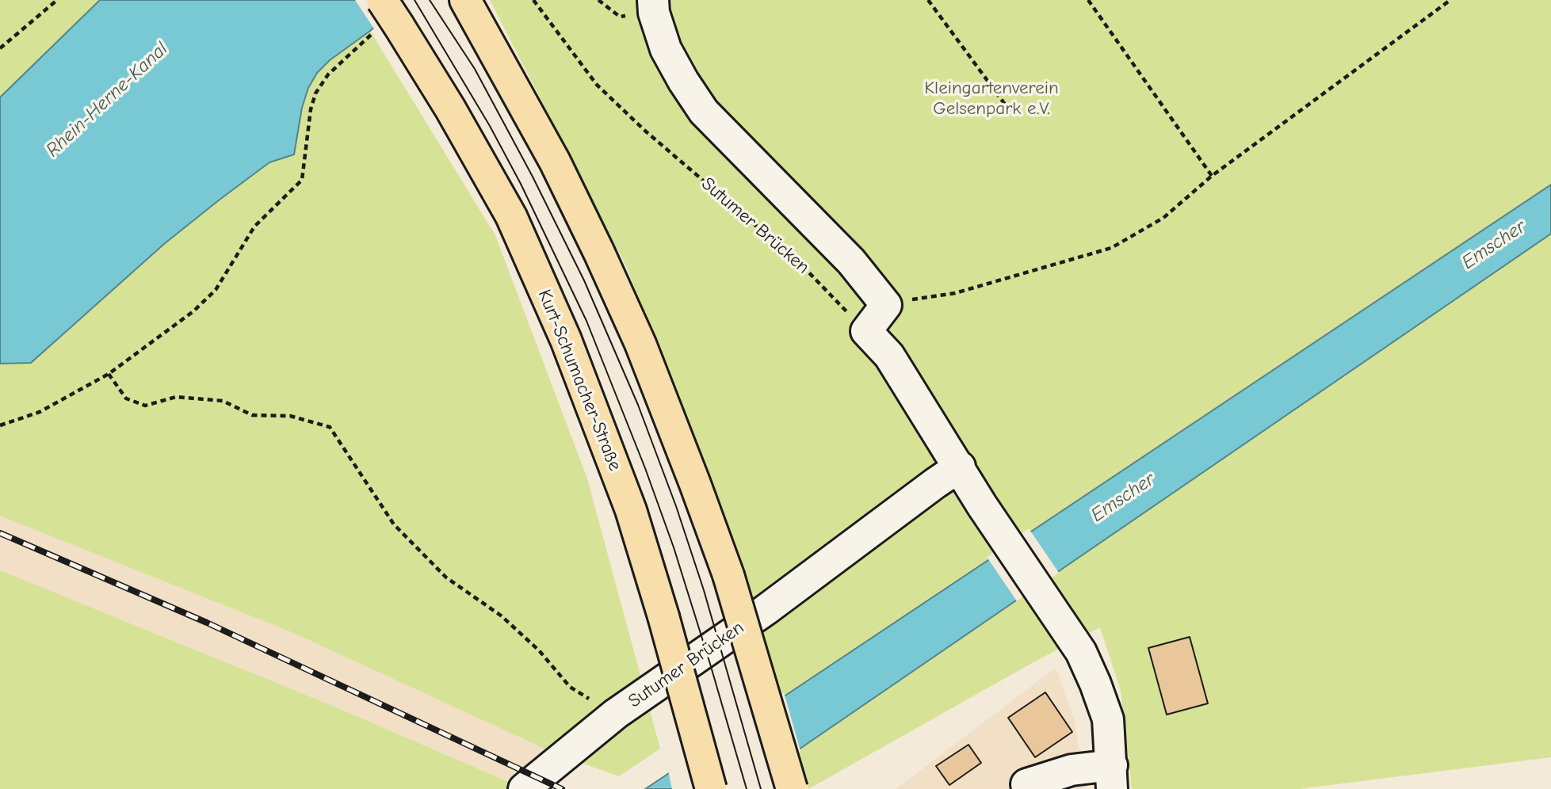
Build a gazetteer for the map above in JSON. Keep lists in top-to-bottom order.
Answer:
{
  "streets": {
    "main road": ["Kurt-Schumacher-Straße"],
    "street": ["Sutumer Brücken"]
  },
  "water": ["Rhein-Herne-Kanal", "Emscher"],
  "parks": ["Kleingartenverein Gelsenpark e.V."]
}
